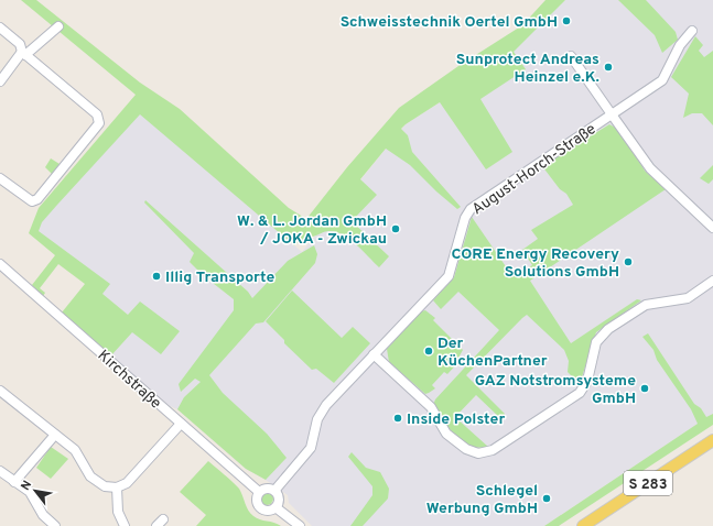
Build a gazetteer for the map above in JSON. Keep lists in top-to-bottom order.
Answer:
{
  "streets": {
    "main road": ["S 283"],
    "street": ["August-Horch-Straße", "Kirchstraße"]
  },
  "crossings": [
    ["August-Horch-Straße", "Kirchstraße"]
  ],
  "places": [
    "Schweisstechnik Oertel GmbH",
    "Sunprotect Andreas Heinzel e.K.",
    "W. & L. Jordan GmbH / JOKA - Zwickau",
    "CORE Energy Recovery Solutions GmbH",
    "Illig Transporte",
    "Der KüchenPartner",
    "GAZ Notstromsysteme GmbH",
    "Inside Polster",
    "Schlegel Werbung GmbH"
  ],
  "north": "top left"
}
